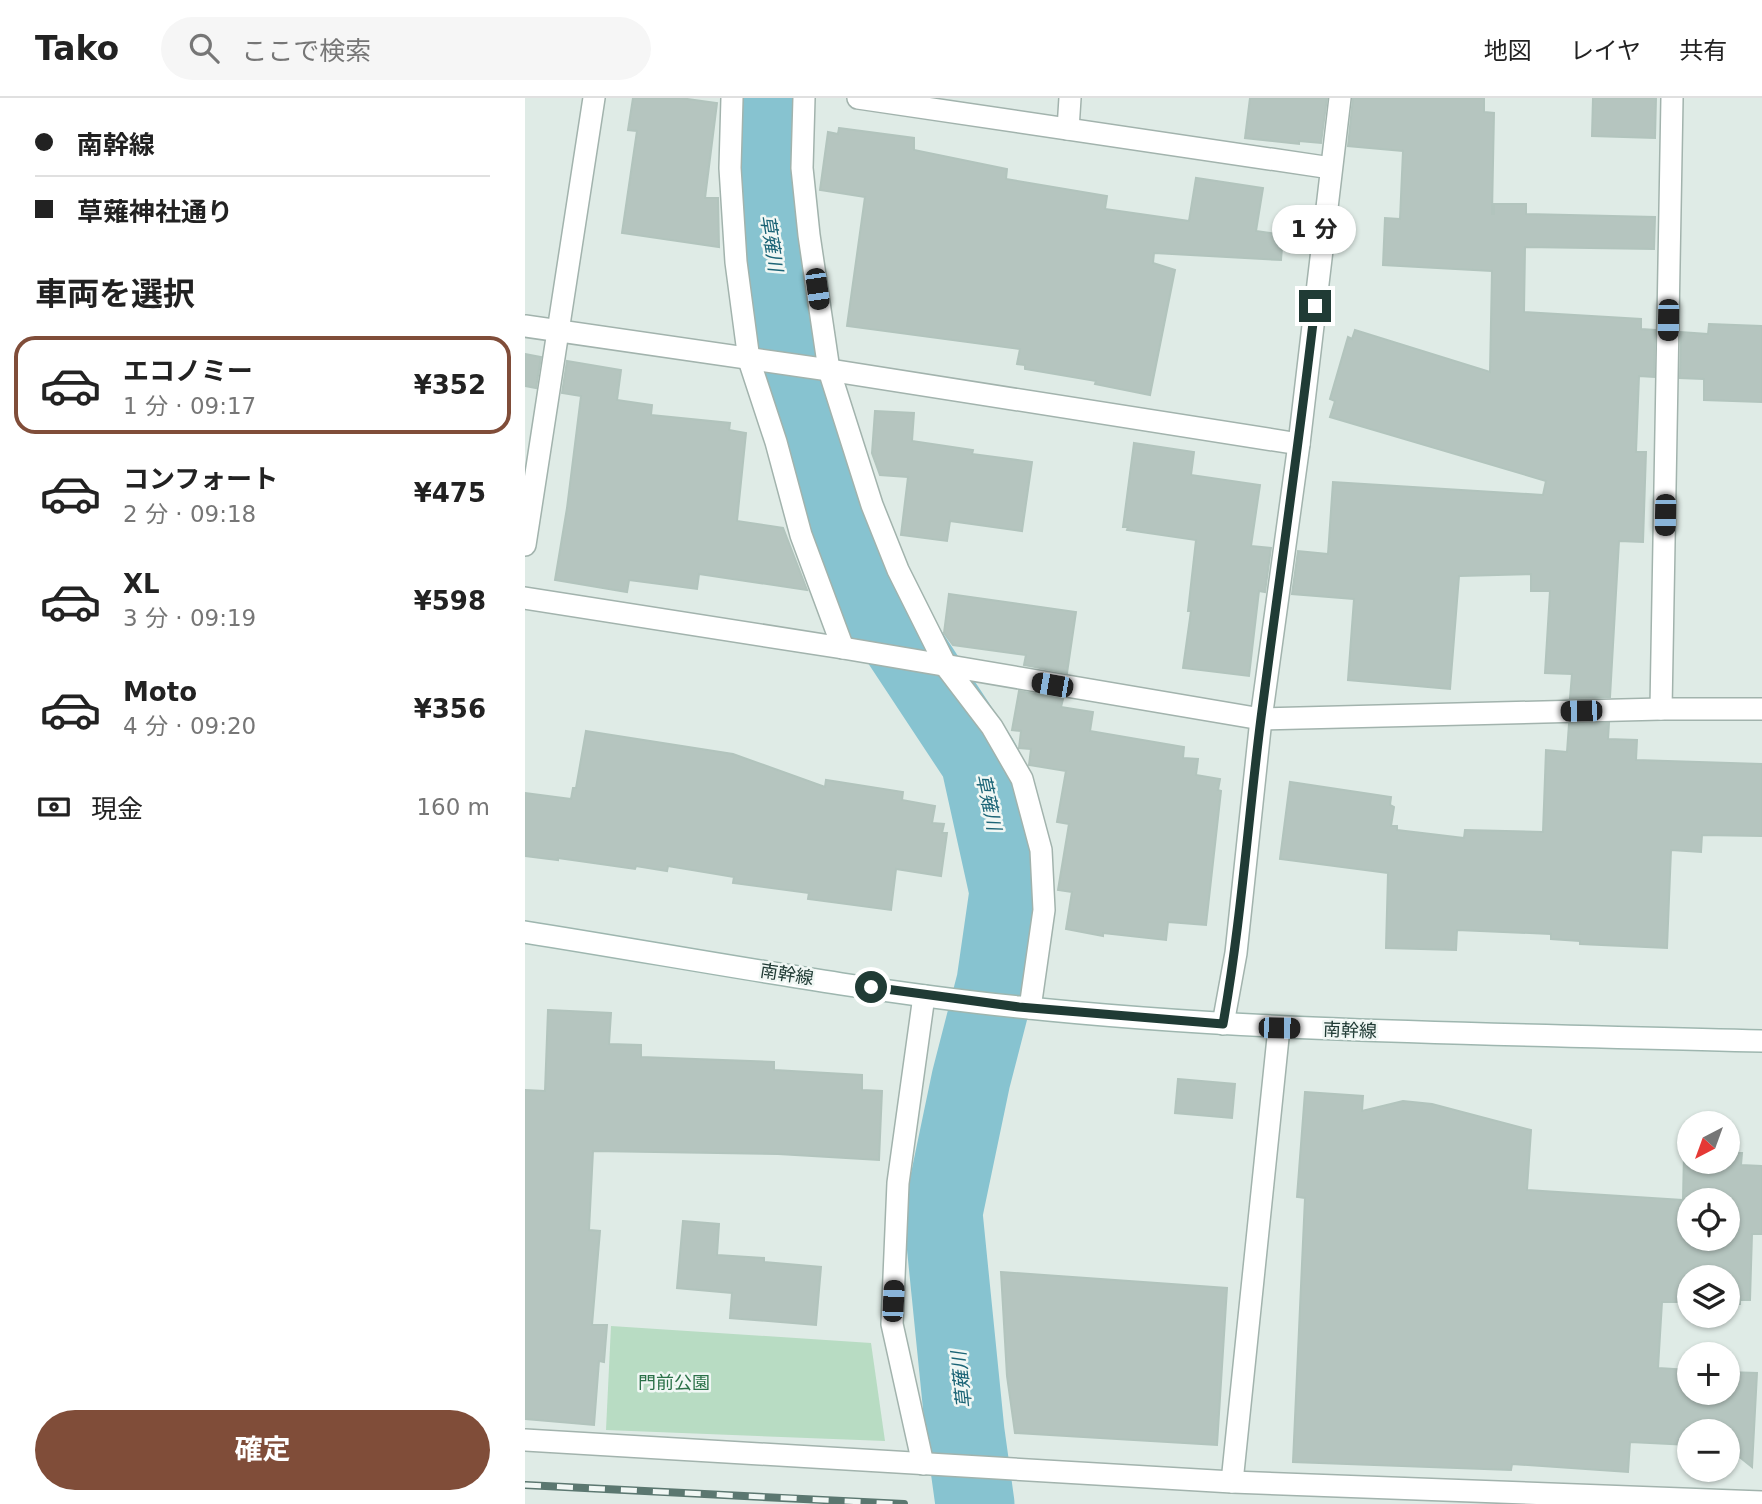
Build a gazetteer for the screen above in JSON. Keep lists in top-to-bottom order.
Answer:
{
  "streets": {
    "street": ["南幹線"]
  },
  "water": ["草薙川"],
  "parks": ["門前公園"],
  "north": "bottom left",
  "page": {
    "header": "Tako",
    "search": "ここで検索",
    "nav": ["地図", "レイヤ", "共有"],
    "banner": ["南幹線", "草薙神社通り"],
    "bubble": "1 分",
    "heading": "車両を選択",
    "list": [
      {
        "name": "エコノミー",
        "note": "1 分 · 09:17",
        "value": "¥352"
      },
      {
        "name": "コンフォート",
        "note": "2 分 · 09:18",
        "value": "¥475"
      },
      {
        "name": "XL",
        "note": "3 分 · 09:19",
        "value": "¥598"
      },
      {
        "name": "Moto",
        "note": "4 分 · 09:20",
        "value": "¥356"
      }
    ],
    "pay": ["現金", "160 m"],
    "map_buttons": ["+", "−"],
    "buttons": "確定"
  }
}
